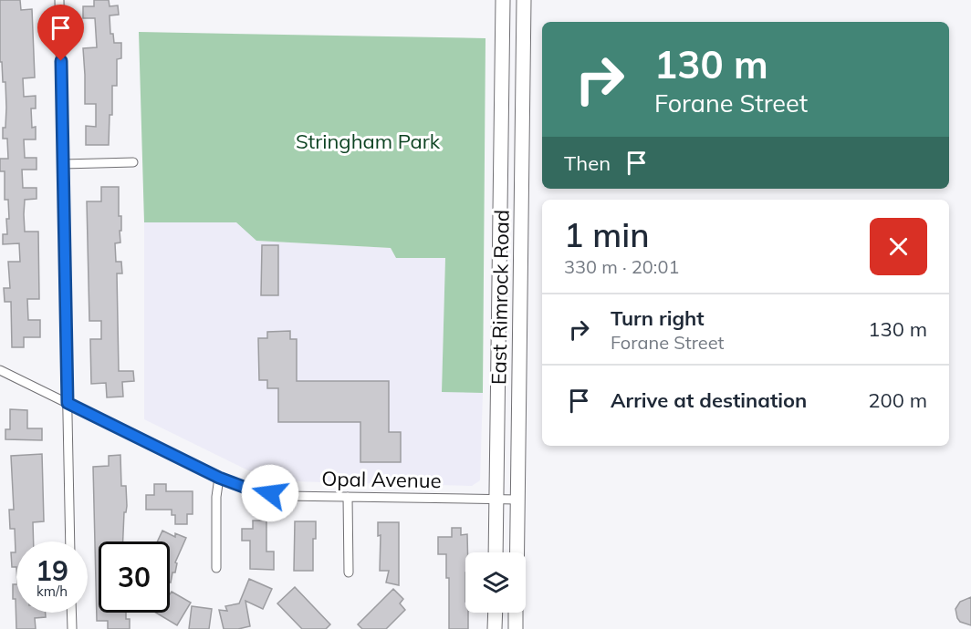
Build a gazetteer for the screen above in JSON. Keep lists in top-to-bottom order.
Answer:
{
  "streets": {
    "main road": ["East Rimrock Road"],
    "street": ["Opal Avenue"]
  },
  "crossings": [
    ["East Rimrock Road", "Opal Avenue"]
  ],
  "parks": ["Stringham Park"],
  "page": {
    "turn": ["130 m", "Forane Street"],
    "then": "Then",
    "heading": ["1 min", "330 m · 20:01"],
    "list": [
      {
        "name": "Turn right",
        "note": "Forane Street",
        "value": "130 m"
      },
      {
        "name": "Arrive at destination",
        "value": "200 m"
      }
    ],
    "speed": "19 km/h",
    "limit": "30"
  }
}
